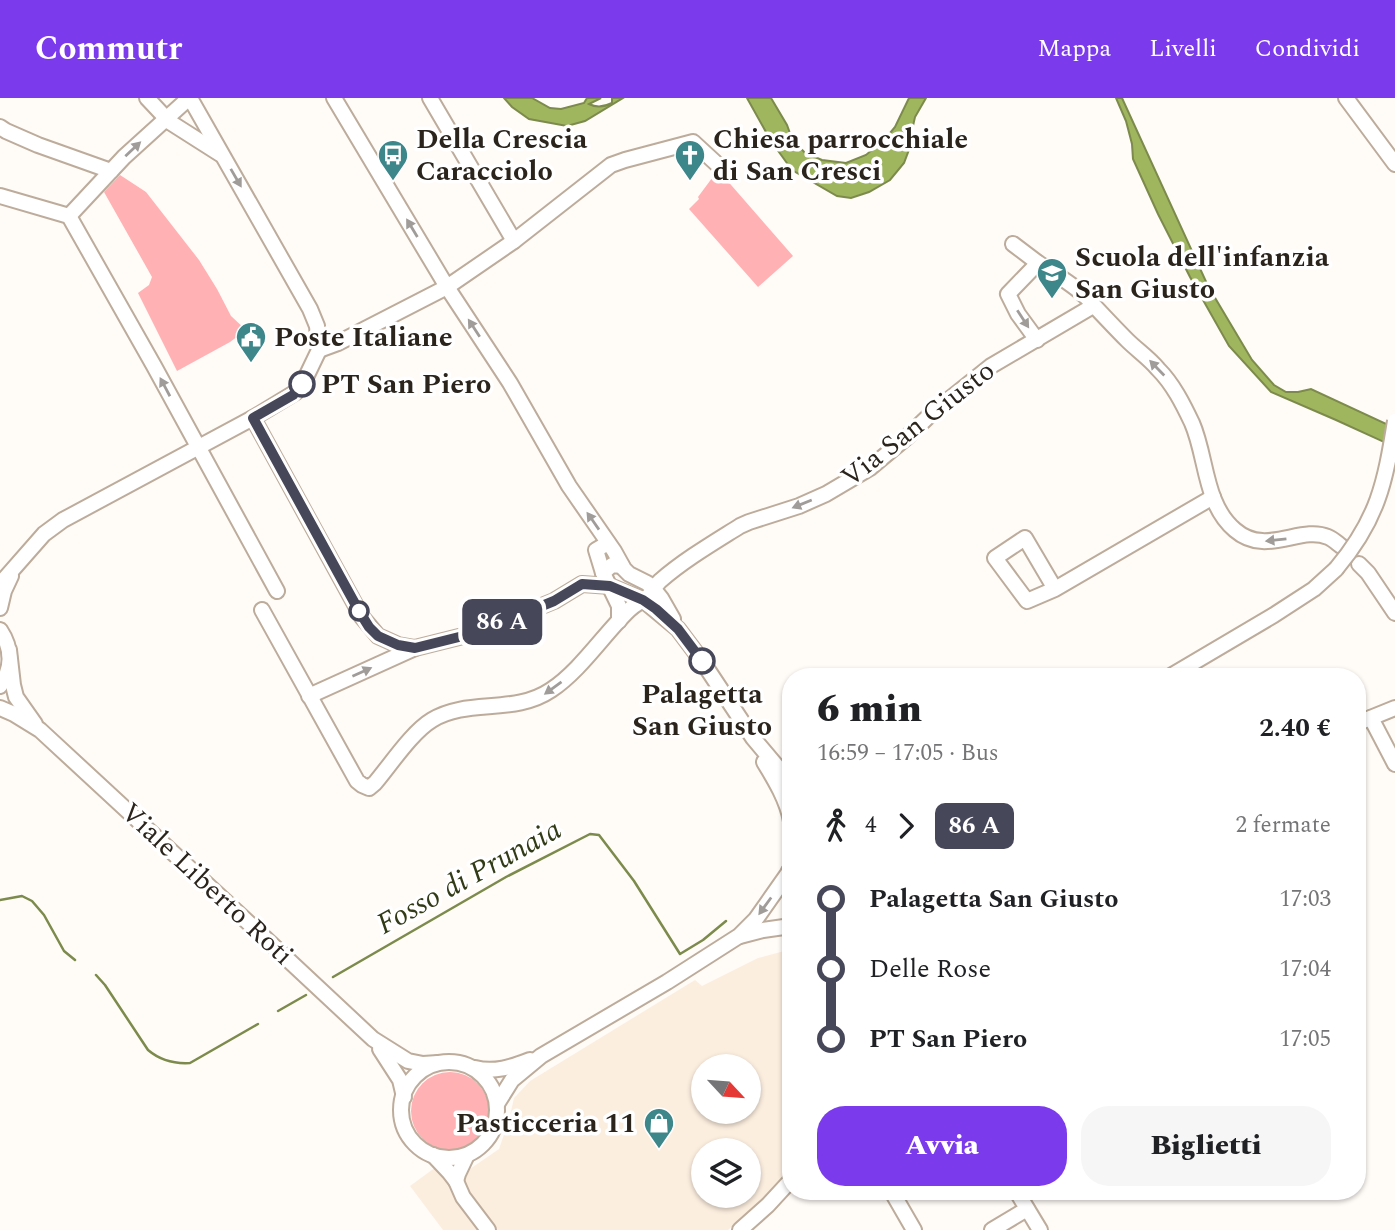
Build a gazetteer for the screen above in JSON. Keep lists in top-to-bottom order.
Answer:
{
  "streets": {
    "street": ["Via San Giusto", "Viale Liberto Roti"]
  },
  "water": ["Fosso di Prunaia"],
  "places": {
    "bus stop": ["Della Crescia Caracciolo"],
    "church": ["Chiesa parrocchiale di San Cresci"],
    "school or university": ["Scuola dell'infanzia San Giusto"],
    "public building": ["Poste Italiane"],
    "other": ["PT San Piero", "Palagetta San Giusto"],
    "shop": ["Pasticceria 11"]
  },
  "north": "bottom right",
  "page": {
    "header": "Commutr",
    "nav": ["Mappa", "Livelli", "Condividi"],
    "on_map": "86 A",
    "heading": ["6 min", "16:59 – 17:05 · Bus", "2.40 €"],
    "legs": ["4", "86 A", "2 fermate"],
    "list": [
      {
        "name": "Palagetta San Giusto",
        "value": "17:03"
      },
      {
        "name": "Delle Rose",
        "value": "17:04"
      },
      {
        "name": "PT San Piero",
        "value": "17:05"
      }
    ],
    "buttons": ["Avvia", "Biglietti"]
  }
}
